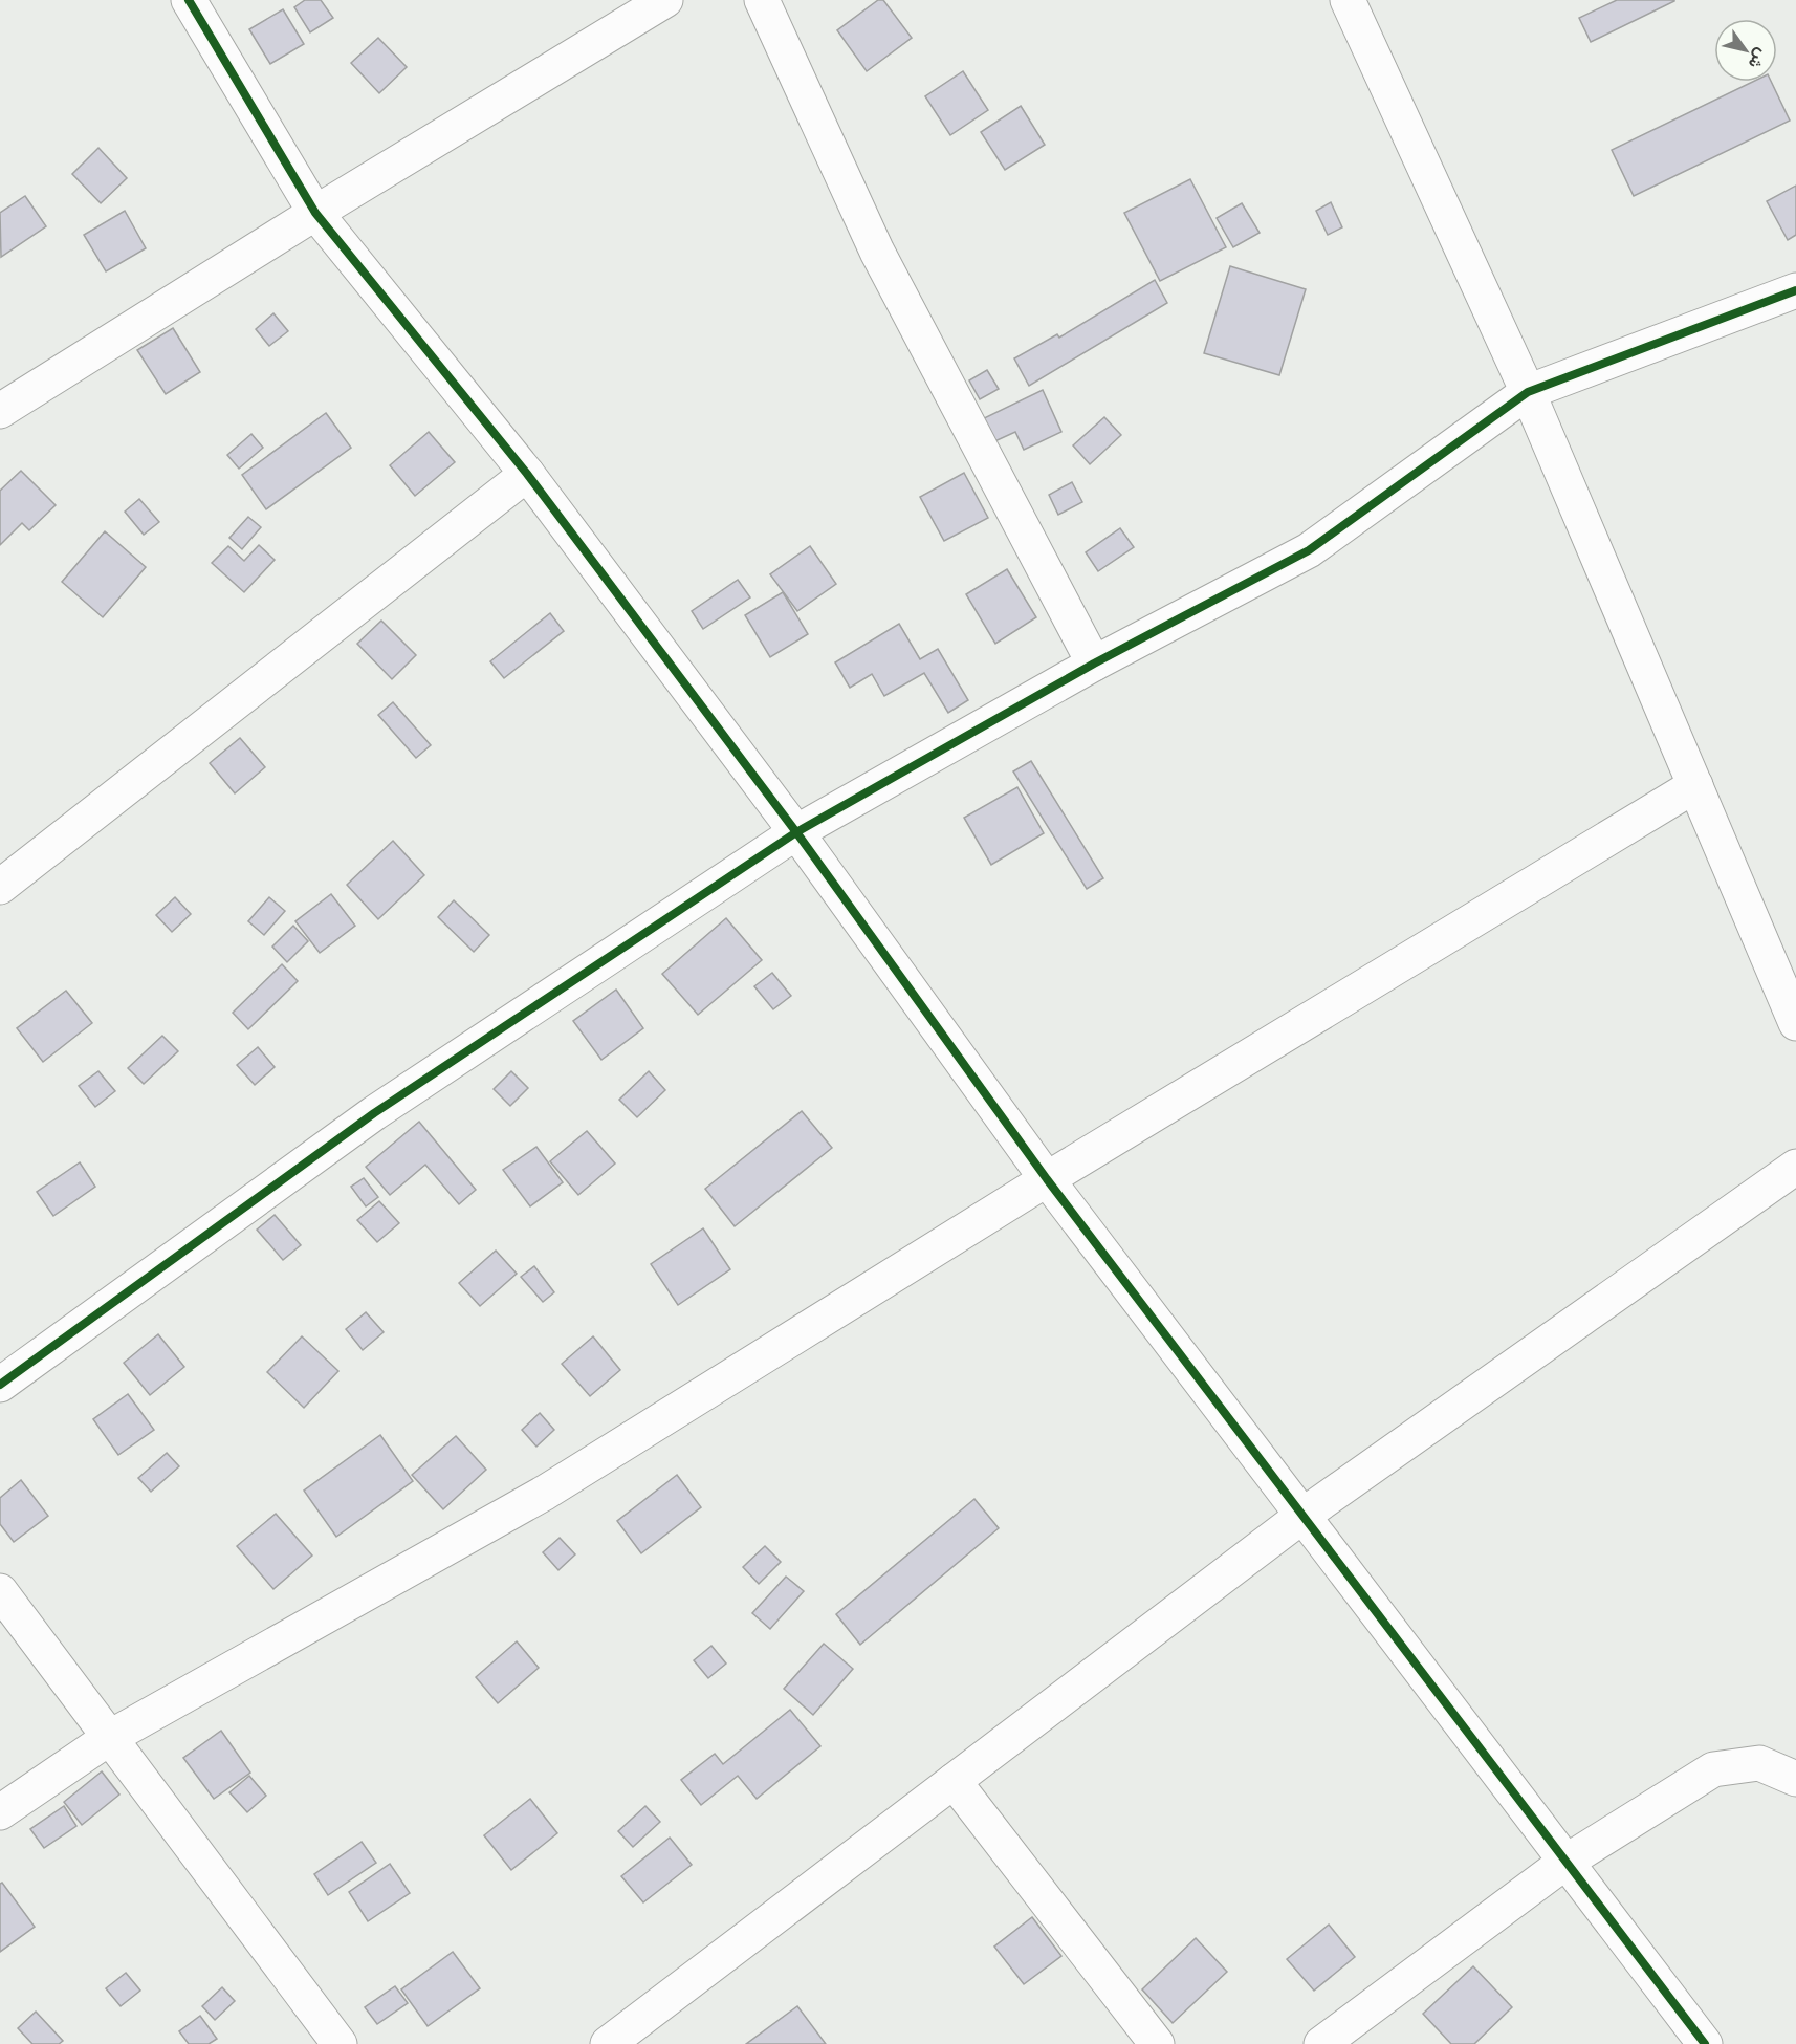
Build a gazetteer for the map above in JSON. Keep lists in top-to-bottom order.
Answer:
{
  "north": "bottom right"
}
